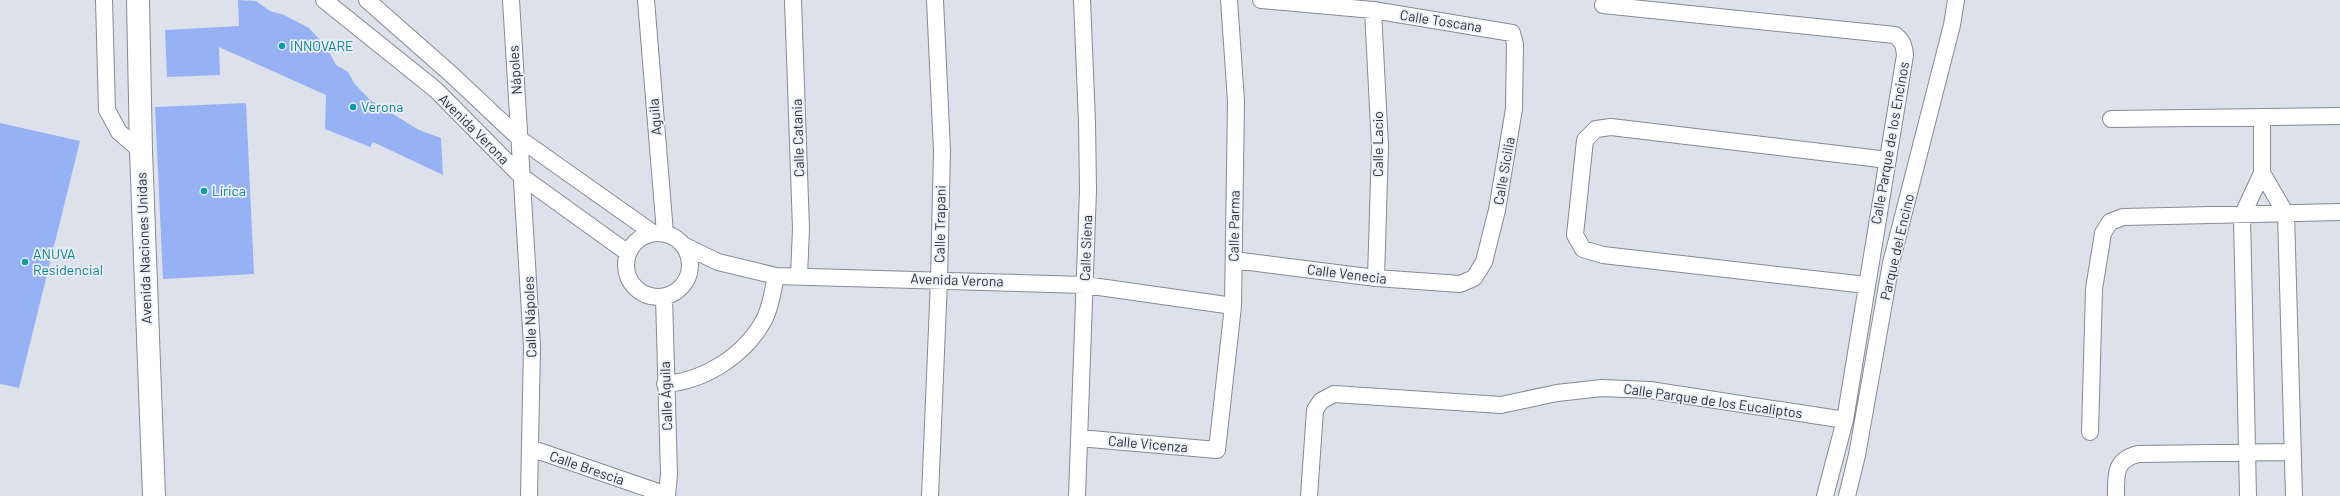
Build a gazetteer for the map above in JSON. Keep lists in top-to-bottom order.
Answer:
{
  "streets": {
    "street": [
      "Calle Toscana",
      "Nápoles",
      "Aguila",
      "Avenida Verona",
      "Calle Catania",
      "Calle Parque de los Encinos",
      "Calle Lacio",
      "Calle Sicilia",
      "Calle Trapani",
      "Calle Parma",
      "Parque del Encino",
      "Avenida Naciones Unidas",
      "Calle Siena",
      "Calle Venecia",
      "Calle Nápoles",
      "Calle Águila",
      "Calle Parque de los Eucaliptos",
      "Calle Vicenza",
      "Calle Brescia"
    ]
  },
  "crossings": [
    ["Calle Toscana", "Calle Lacio"],
    ["Calle Toscana", "Calle Sicilia"],
    ["Nápoles", "Avenida Verona"],
    ["Nápoles", "Calle Nápoles"],
    ["Aguila", "Avenida Verona"],
    ["Aguila", "Calle Águila"],
    ["Avenida Verona", "Calle Catania"],
    ["Avenida Verona", "Calle Trapani"],
    ["Avenida Verona", "Calle Parma"],
    ["Avenida Verona", "Calle Siena"],
    ["Avenida Verona", "Calle Nápoles"],
    ["Avenida Verona", "Calle Águila"],
    ["Calle Parque de los Encinos", "Calle Parque de los Eucaliptos"],
    ["Calle Lacio", "Calle Venecia"],
    ["Calle Sicilia", "Calle Venecia"],
    ["Calle Parma", "Calle Venecia"],
    ["Calle Parma", "Calle Vicenza"],
    ["Calle Siena", "Calle Vicenza"],
    ["Calle Nápoles", "Calle Brescia"],
    ["Calle Águila", "Calle Brescia"]
  ],
  "places": [
    "INNOVARE",
    "Verona",
    "Lírica",
    "ANUVA Residencial"
  ]
}
